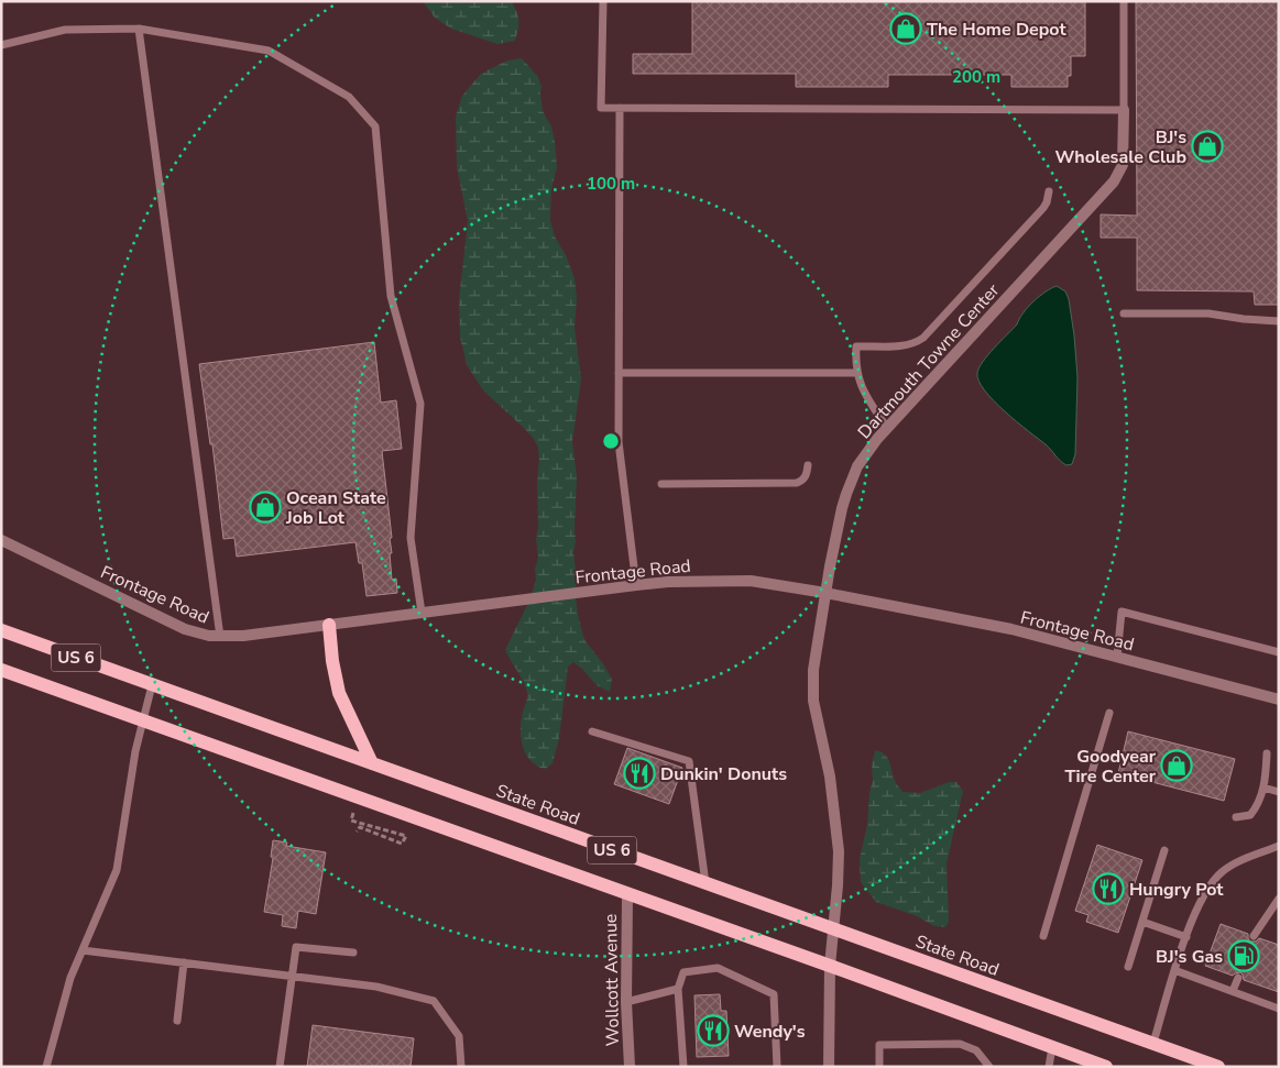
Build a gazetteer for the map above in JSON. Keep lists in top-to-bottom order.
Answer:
{
  "streets": {
    "main road": ["US 6", "State Road"],
    "street": ["Dartmouth Towne Center", "Frontage Road", "Wollcott Avenue"]
  },
  "crossings": [
    ["Dartmouth Towne Center", "Frontage Road"],
    ["Dartmouth Towne Center", "US 6"],
    ["Dartmouth Towne Center", "State Road"],
    ["US 6", "Wollcott Avenue"]
  ],
  "places": {
    "shop": [
      "The Home Depot",
      "BJ's Wholesale Club",
      "Ocean State Job Lot",
      "Goodyear Tire Center"
    ],
    "restaurant": ["Dunkin' Donuts", "Hungry Pot", "Wendy's"],
    "fuel station": ["BJ's Gas"]
  },
  "rings": ["200 m", "100 m"]
}
